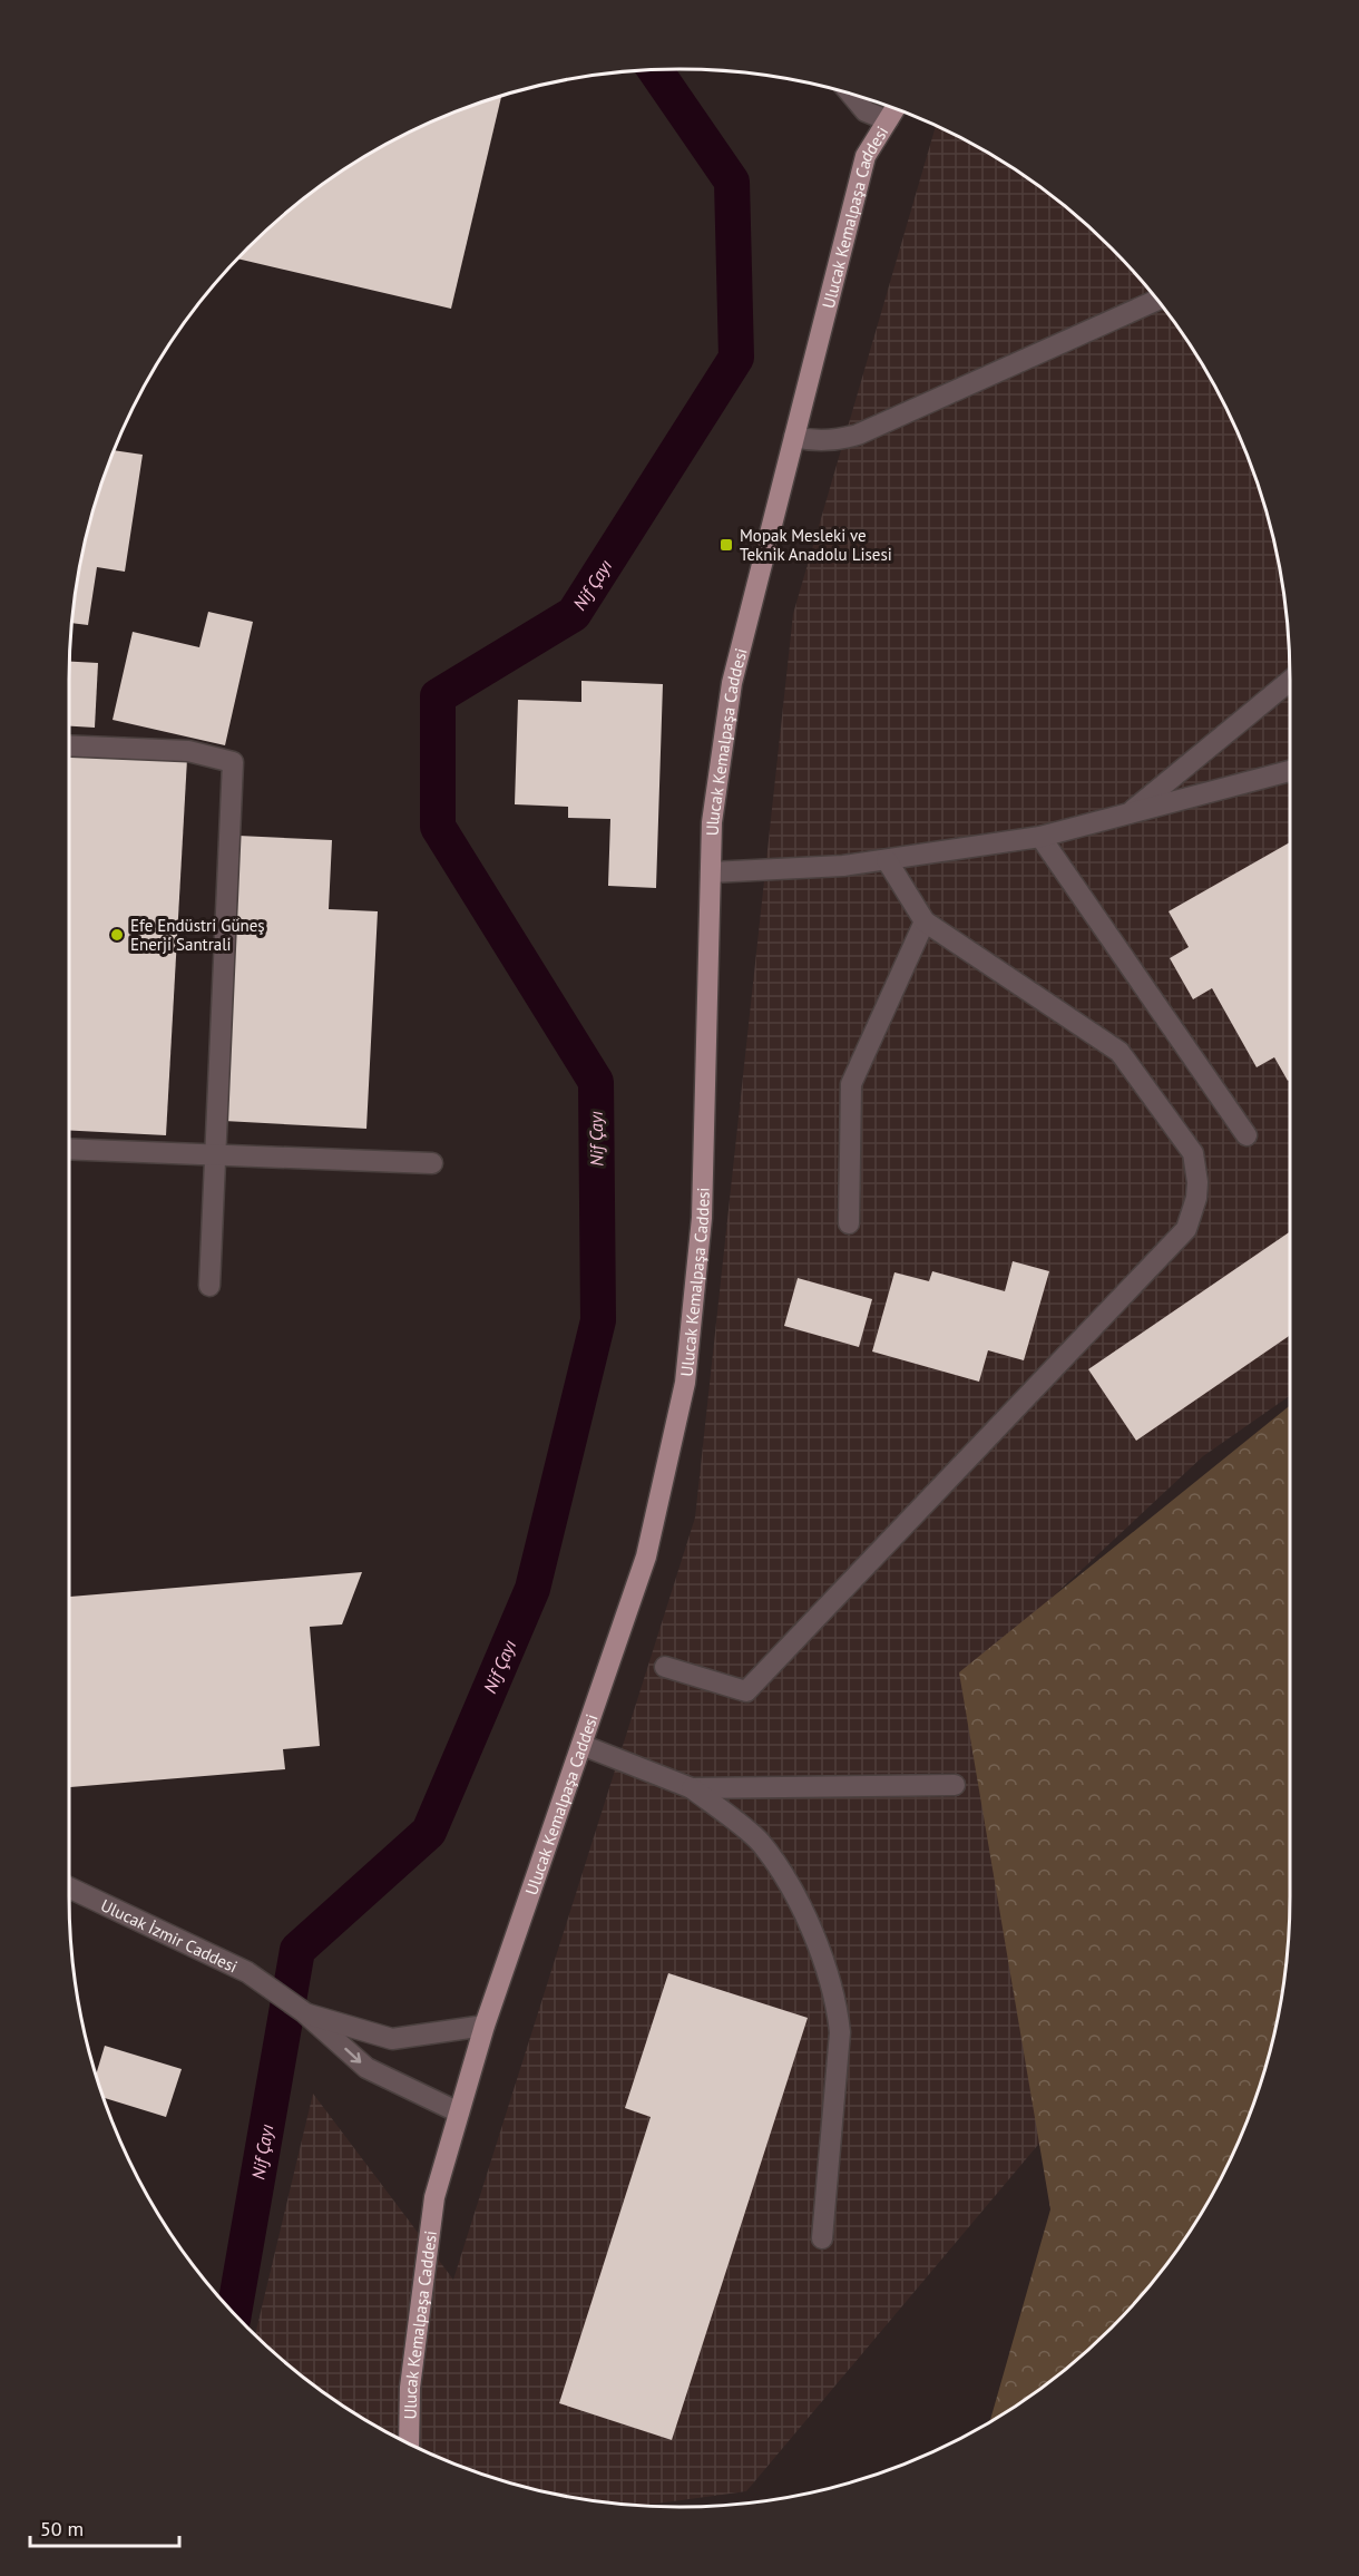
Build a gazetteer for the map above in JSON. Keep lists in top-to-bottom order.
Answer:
{
  "streets": {
    "main road": ["Ulucak Kemalpaşa Caddesi"],
    "street": ["Ulucak İzmir Caddesi"]
  },
  "water": ["Nif Çayı"],
  "places": {
    "transit": ["Mopak Mesleki ve Teknik Anadolu Lisesi"],
    "other": ["Efe Endüstri Güneş Enerji Santrali"]
  },
  "scale_bar": "50 m"
}
